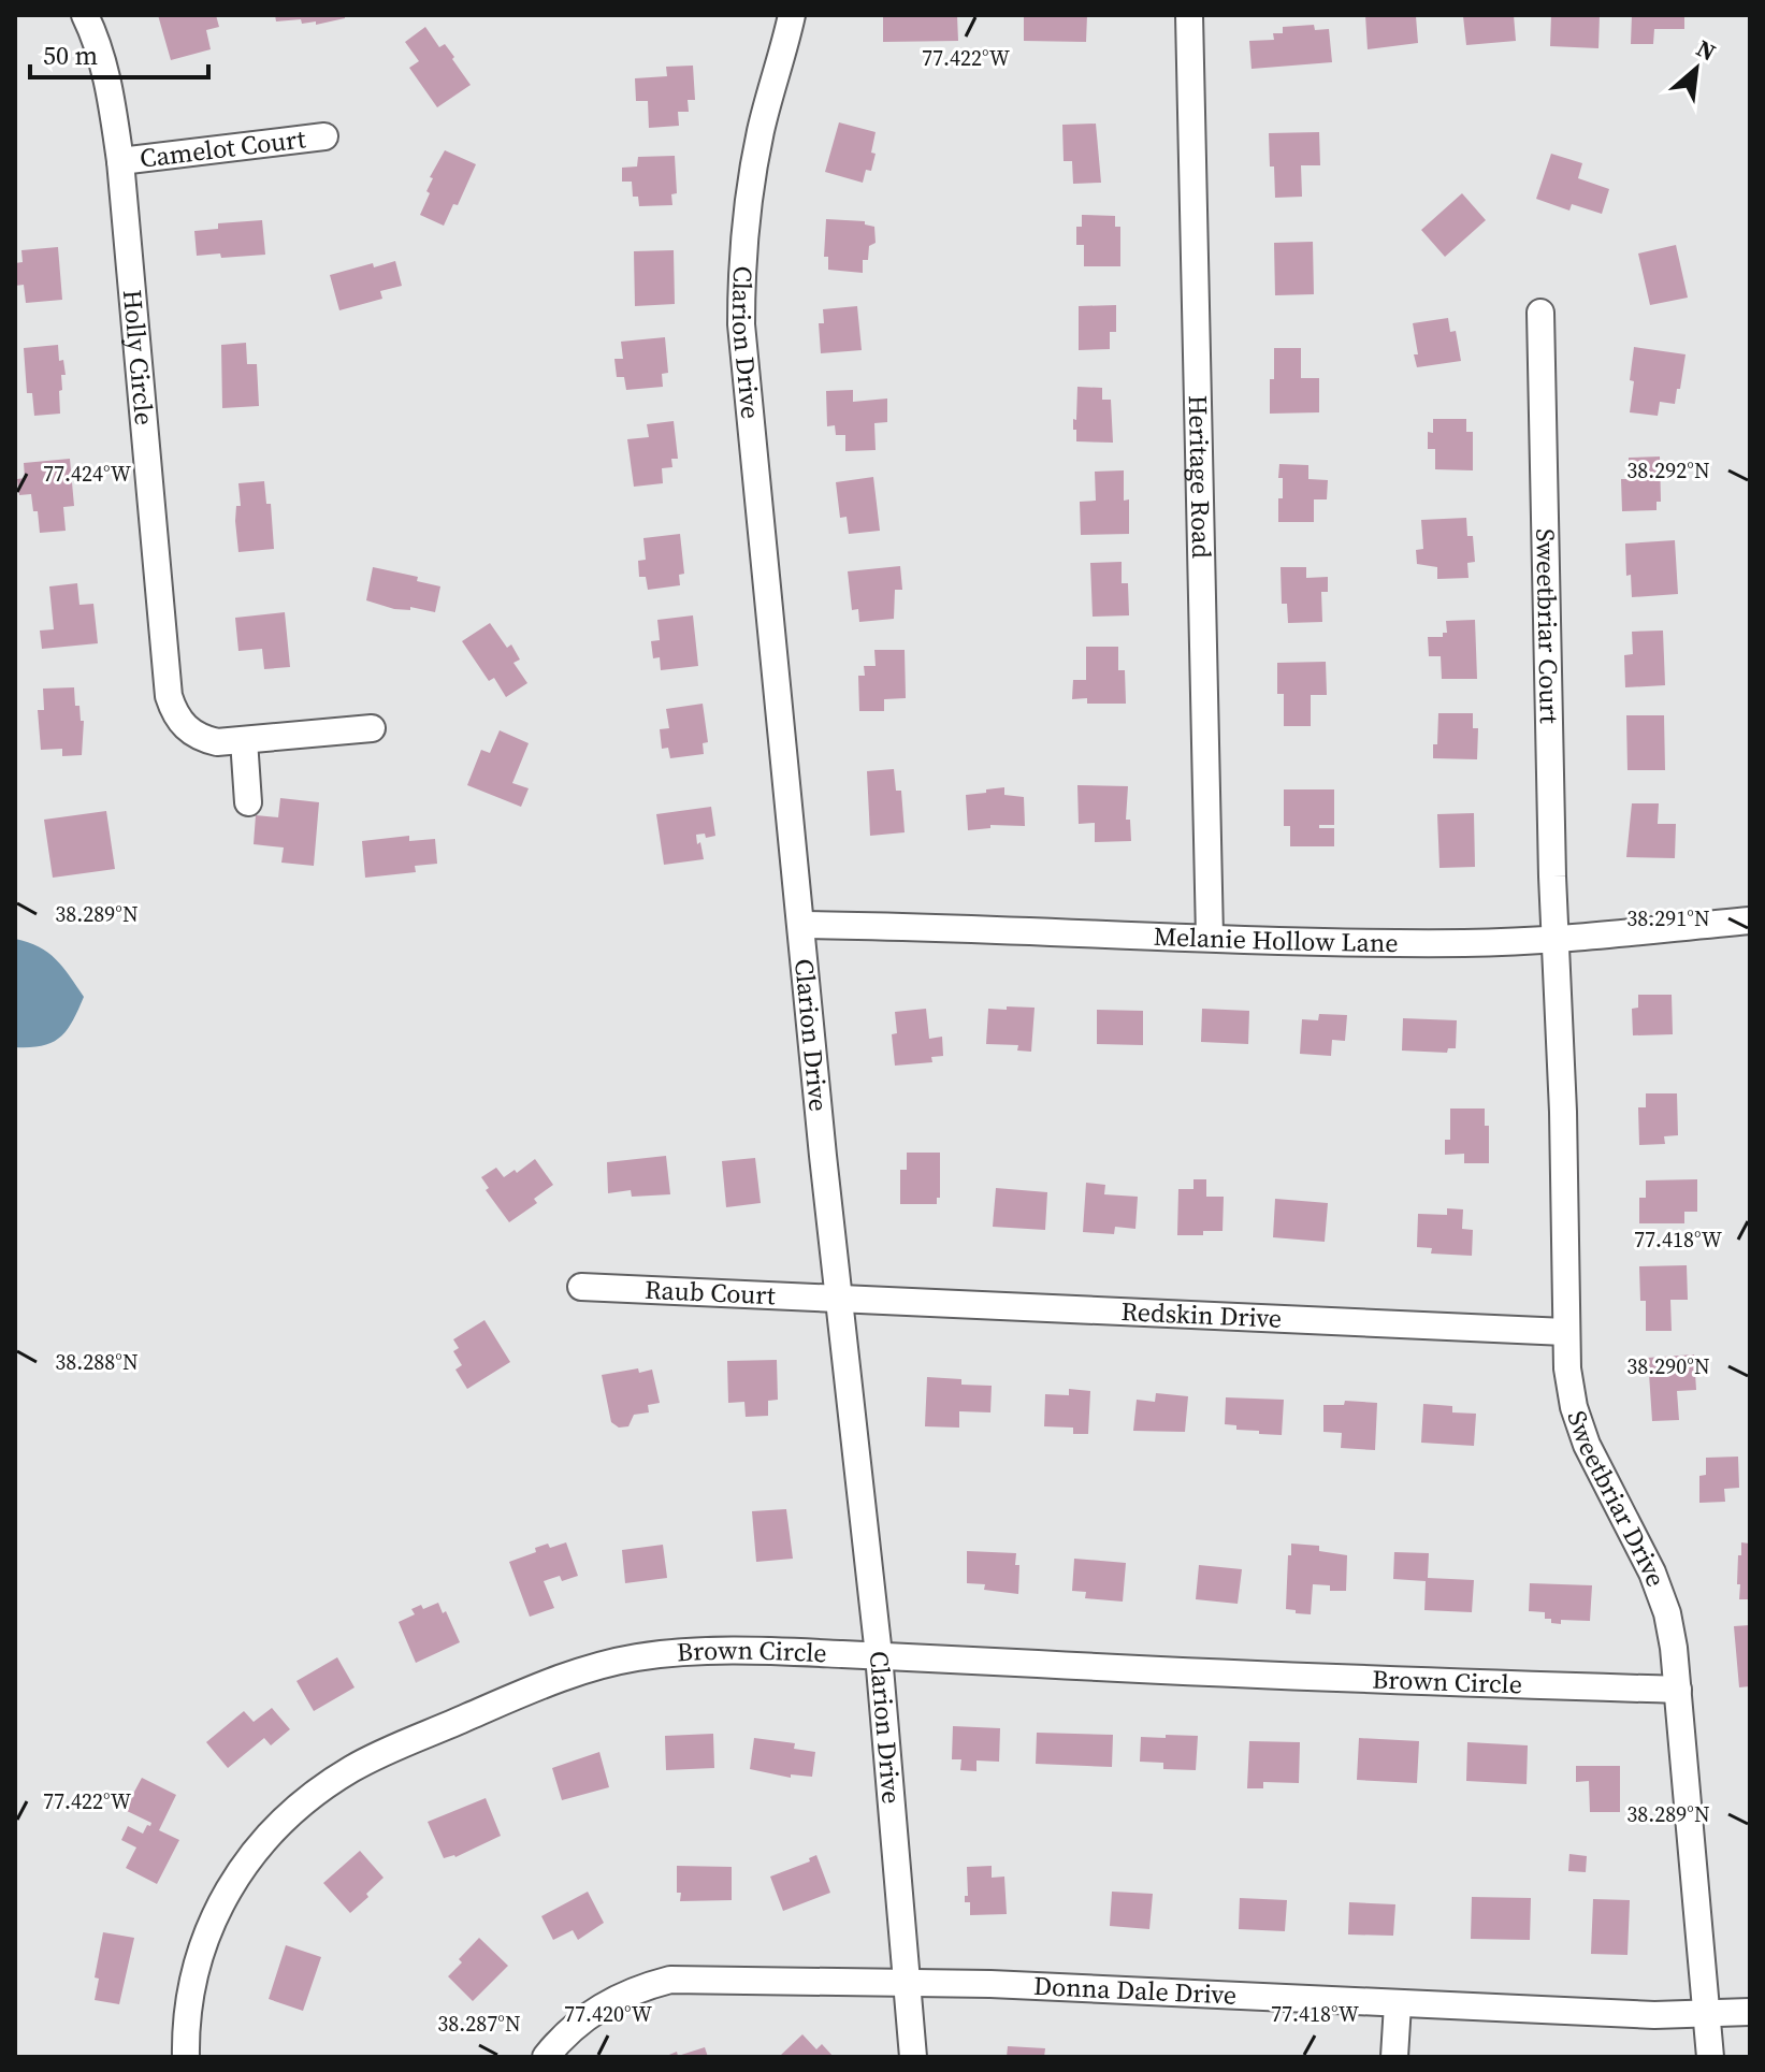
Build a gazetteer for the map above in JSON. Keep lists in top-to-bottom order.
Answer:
{
  "streets": {
    "street": [
      "Camelot Court",
      "Clarion Drive",
      "Holly Circle",
      "Heritage Road",
      "Sweetbriar Court",
      "Melanie Hollow Lane",
      "Raub Court",
      "Redskin Drive",
      "Sweetbriar Drive",
      "Brown Circle",
      "Donna Dale Drive"
    ]
  },
  "crossings": [
    ["Camelot Court", "Holly Circle"],
    ["Clarion Drive", "Melanie Hollow Lane"],
    ["Clarion Drive", "Raub Court"],
    ["Clarion Drive", "Redskin Drive"],
    ["Clarion Drive", "Brown Circle"],
    ["Clarion Drive", "Donna Dale Drive"],
    ["Heritage Road", "Melanie Hollow Lane"],
    ["Sweetbriar Court", "Melanie Hollow Lane"],
    ["Sweetbriar Court", "Sweetbriar Drive"],
    ["Melanie Hollow Lane", "Sweetbriar Drive"],
    ["Raub Court", "Redskin Drive"],
    ["Redskin Drive", "Sweetbriar Drive"],
    ["Sweetbriar Drive", "Brown Circle"],
    ["Sweetbriar Drive", "Donna Dale Drive"]
  ],
  "scale_bar": "50 m",
  "north": "top right",
  "coordinates": [
    "77.422°W",
    "38.292°N",
    "77.424°W",
    "38.289°N",
    "38.291°N",
    "77.418°W",
    "38.288°N",
    "38.290°N",
    "77.420°W",
    "38.287°N"
  ]
}
